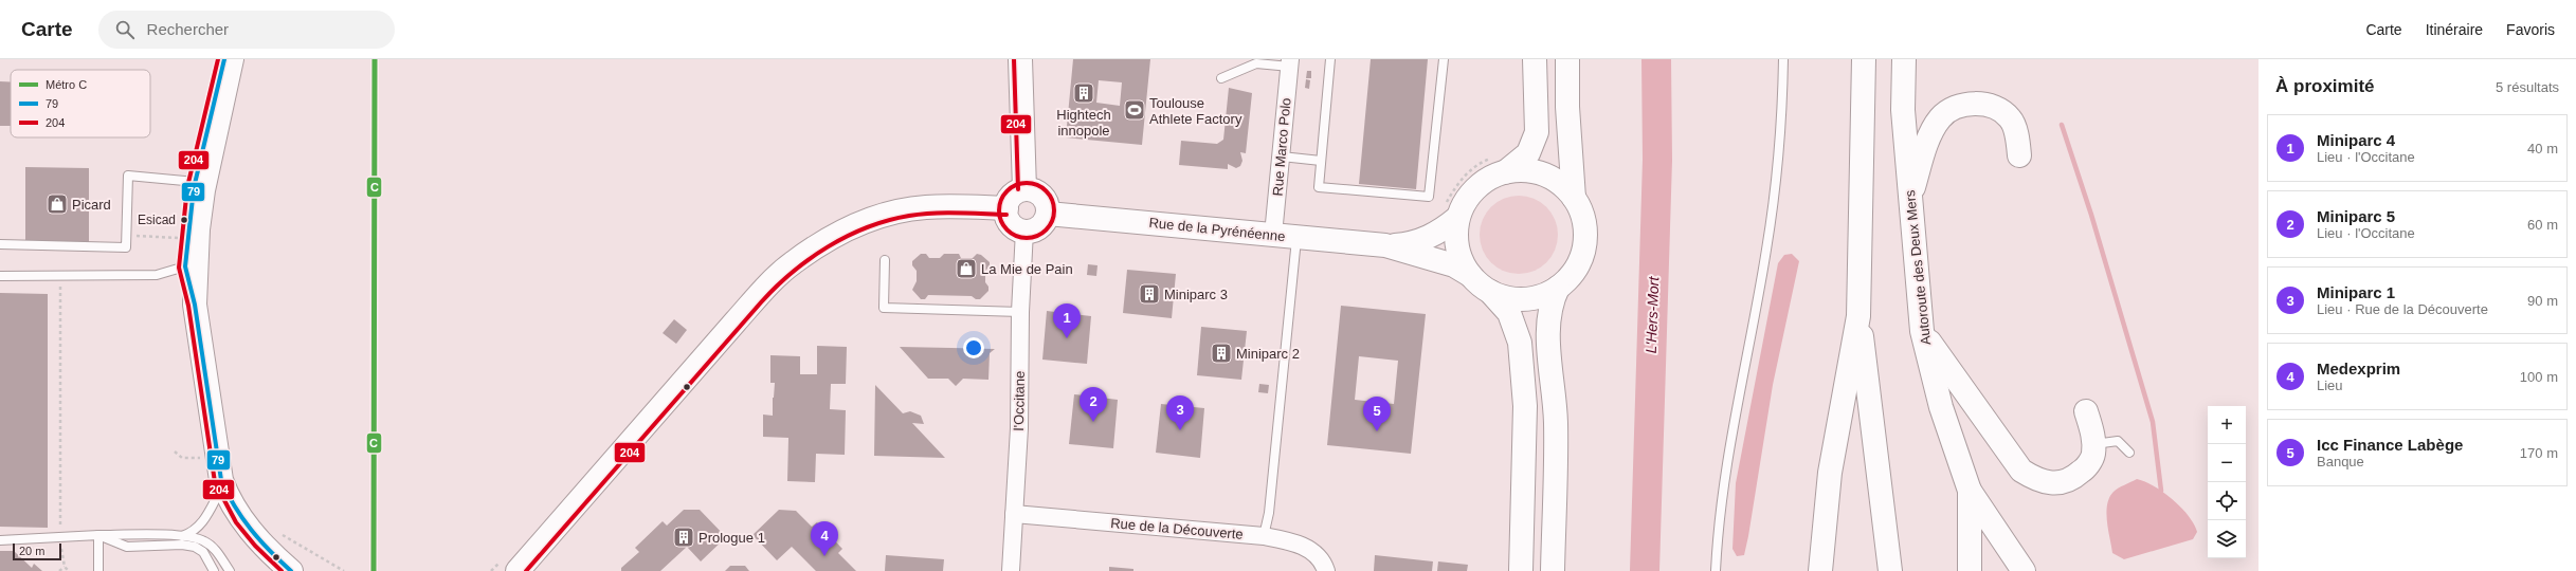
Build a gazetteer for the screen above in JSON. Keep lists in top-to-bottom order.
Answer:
{
  "streets": {
    "main road": ["Rue de la Pyrénéenne", "Autoroute des Deux Mers"],
    "street": ["Rue Marco Polo", "l'Occitane", "Rue de la Découverte"]
  },
  "crossings": [
    ["Rue Marco Polo", "Rue de la Pyrénéenne"],
    ["Rue de la Pyrénéenne", "l'Occitane"],
    ["l'Occitane", "Rue de la Découverte"]
  ],
  "water": ["L'Hers-Mort"],
  "places": {
    "building": [
      "Hightech innopole",
      "Miniparc 3",
      "Miniparc 2",
      "Prologue 1"
    ],
    "sports": ["Toulouse Athlete Factory"],
    "shop": ["Picard", "La Mie de Pain"],
    "other": ["Esicad"]
  },
  "lines": ["metro line C", "transit line 79", "transit line 204"],
  "legend": ["Métro C", "79", "204"],
  "scale_bar": "20 m",
  "page": {
    "header": "Carte",
    "search": "Rechercher",
    "nav": ["Carte", "Itinéraire", "Favoris"],
    "heading": ["À proximité", "5 résultats"],
    "list": [
      {
        "mark": "1",
        "name": "Miniparc 4",
        "note": "Lieu · l'Occitane",
        "value": "40 m"
      },
      {
        "mark": "2",
        "name": "Miniparc 5",
        "note": "Lieu · l'Occitane",
        "value": "60 m"
      },
      {
        "mark": "3",
        "name": "Miniparc 1",
        "note": "Lieu · Rue de la Découverte",
        "value": "90 m"
      },
      {
        "mark": "4",
        "name": "Medexprim",
        "note": "Lieu",
        "value": "100 m"
      },
      {
        "mark": "5",
        "name": "Icc Finance Labège",
        "note": "Banque",
        "value": "170 m"
      }
    ],
    "pins": [
      "1",
      "2",
      "3",
      "5",
      "4"
    ],
    "map_buttons": ["+", "−"],
    "scale": "20 m"
  }
}
